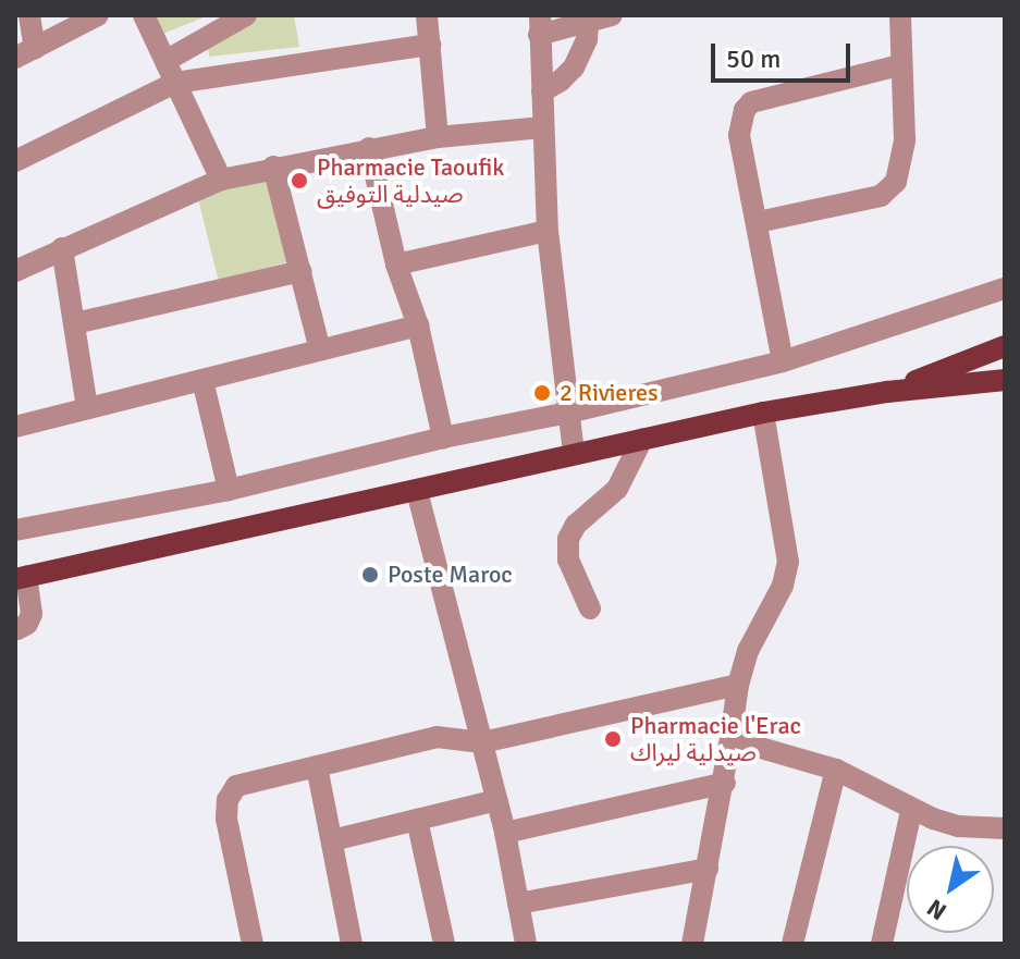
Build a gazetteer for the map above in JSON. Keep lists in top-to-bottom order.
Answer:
{
  "places": [
    "Pharmacie Taoufik صيدلية التوفيق",
    "2 Rivieres",
    "Poste Maroc",
    "Pharmacie l'Erac صيدلية ليراك"
  ],
  "scale_bar": "50 m",
  "north": "bottom left"
}
